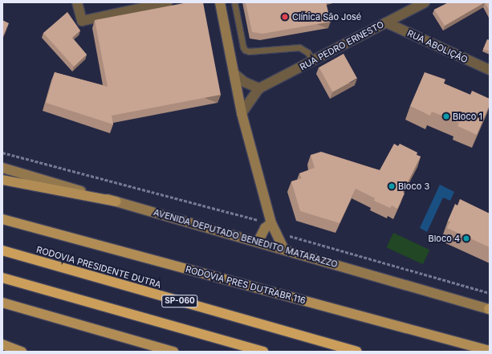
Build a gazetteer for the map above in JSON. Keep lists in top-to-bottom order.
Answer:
{
  "streets": {
    "highway": ["RODOVIA PRESIDENTE DUTRA", "SP-060"],
    "main road": ["RODOVIA PRES DUTRABR 116"],
    "street": ["RUA PEDRO ERNESTO", "RUA ABOLIÇÃO", "AVENIDA DEPUTADO BENEDITO MATARAZZO"]
  },
  "crossings": [
    ["RUA PEDRO ERNESTO", "RUA ABOLIÇÃO"]
  ],
  "places": [
    "Clínica São José",
    "Bloco 1",
    "Bloco 3",
    "Bloco 4"
  ]
}
